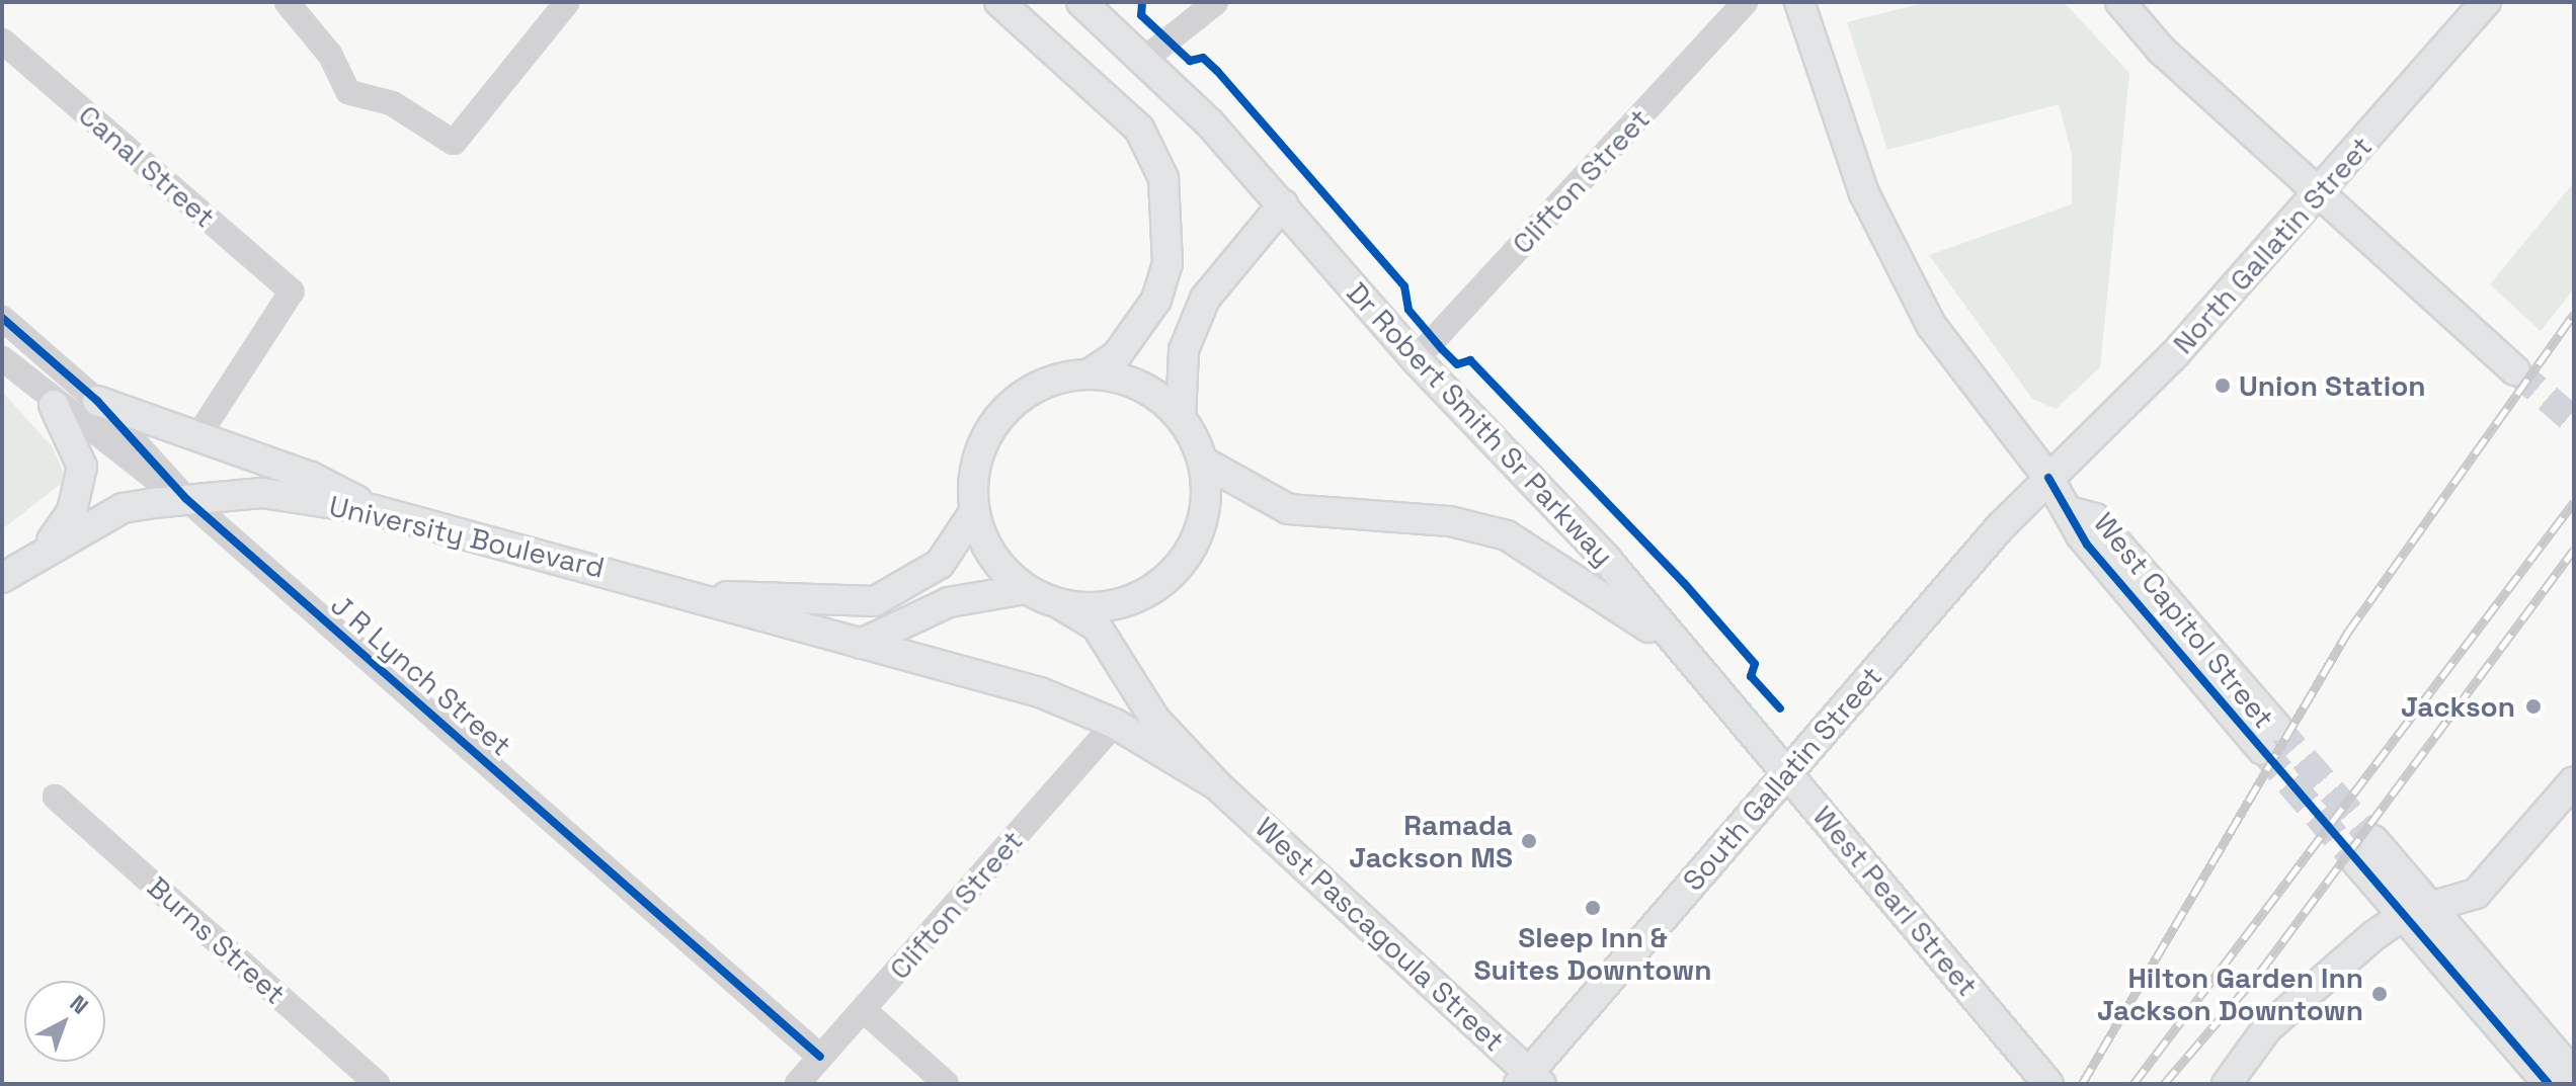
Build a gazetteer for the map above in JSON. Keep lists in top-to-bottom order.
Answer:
{
  "streets": {
    "main road": [
      "North Gallatin Street",
      "Dr Robert Smith Sr Parkway",
      "University Boulevard",
      "West Capitol Street",
      "South Gallatin Street",
      "West Pearl Street",
      "West Pascagoula Street"
    ],
    "street": [
      "Canal Street",
      "Clifton Street",
      "J R Lynch Street",
      "Burns Street"
    ]
  },
  "crossings": [
    ["Clifton Street", "Dr Robert Smith Sr Parkway"],
    ["Clifton Street", "J R Lynch Street"],
    ["Clifton Street", "West Pascagoula Street"],
    ["North Gallatin Street", "West Capitol Street"],
    ["North Gallatin Street", "South Gallatin Street"],
    ["Dr Robert Smith Sr Parkway", "West Pearl Street"],
    ["University Boulevard", "J R Lynch Street"],
    ["University Boulevard", "West Pascagoula Street"],
    ["West Capitol Street", "South Gallatin Street"],
    ["South Gallatin Street", "West Pearl Street"],
    ["South Gallatin Street", "West Pascagoula Street"]
  ],
  "places": [
    "Union Station",
    "Jackson",
    "Ramada Jackson MS",
    "Sleep Inn & Suites Downtown",
    "Hilton Garden Inn Jackson Downtown"
  ],
  "north": "top right"
}
